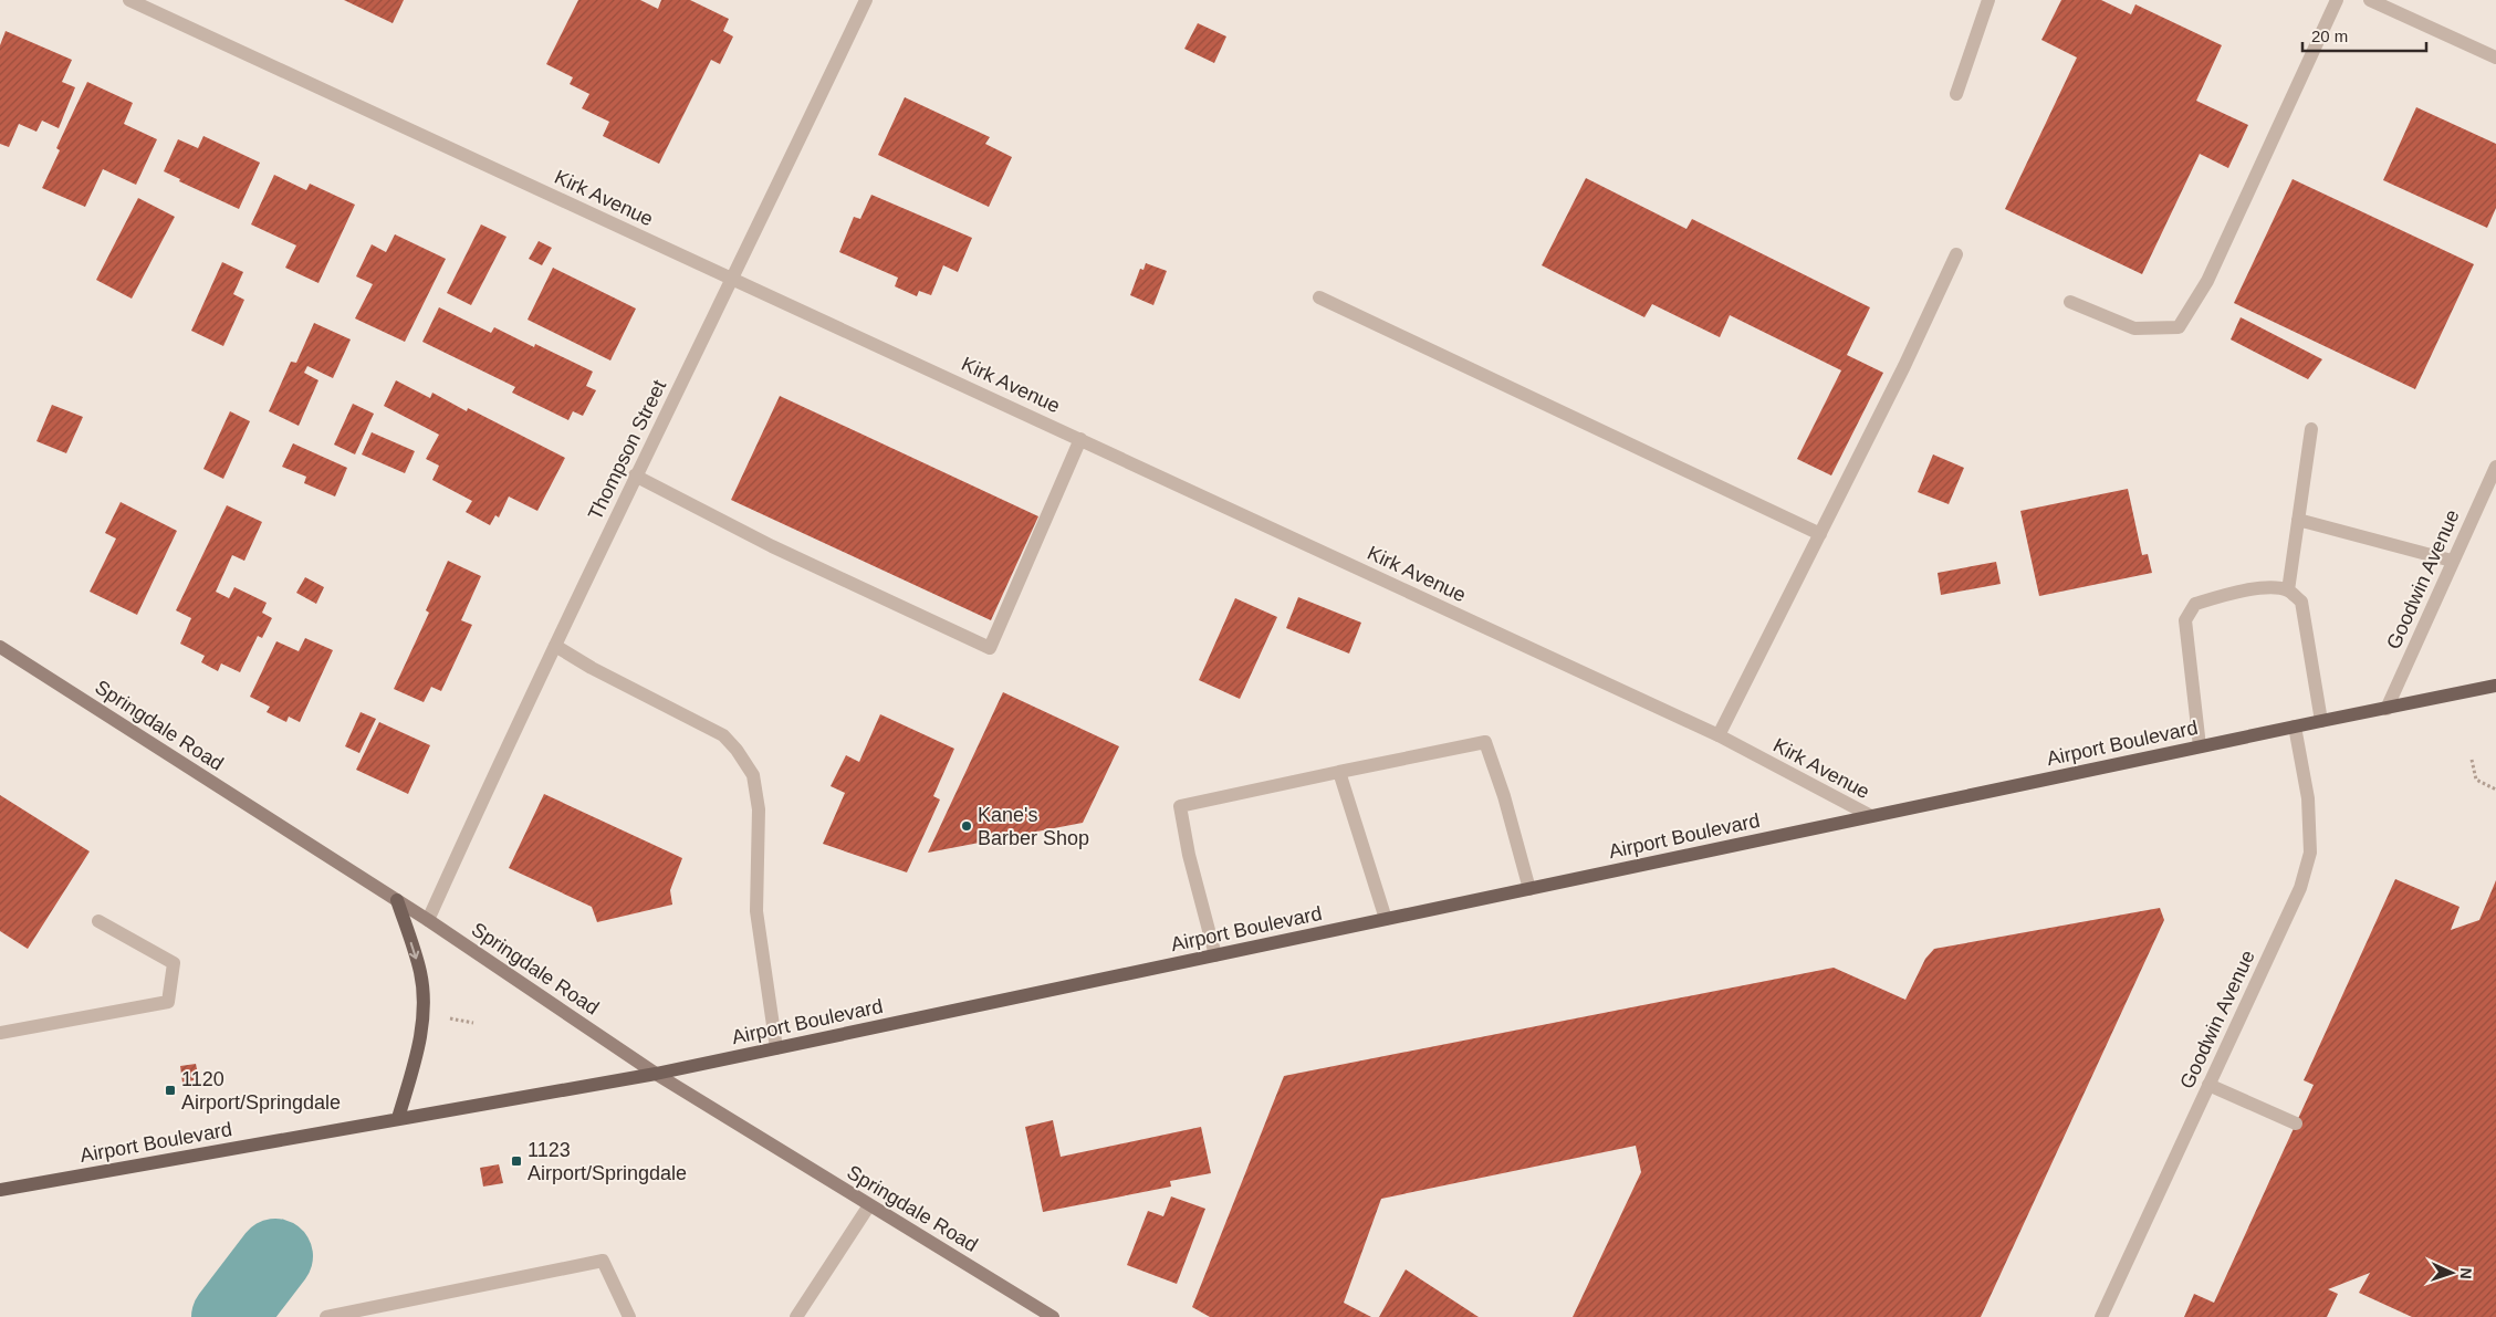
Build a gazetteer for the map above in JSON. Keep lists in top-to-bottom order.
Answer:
{
  "streets": {
    "main road": ["Springdale Road", "Airport Boulevard"],
    "street": ["Kirk Avenue", "Thompson Street", "Goodwin Avenue"]
  },
  "crossings": [
    ["Kirk Avenue", "Thompson Street"],
    ["Kirk Avenue", "Airport Boulevard"],
    ["Thompson Street", "Springdale Road"],
    ["Goodwin Avenue", "Airport Boulevard"],
    ["Springdale Road", "Airport Boulevard"]
  ],
  "places": {
    "other": ["Kane's Barber Shop"],
    "transit": ["1120 Airport/Springdale", "1123 Airport/Springdale"]
  },
  "scale_bar": "20 m",
  "north": "right"
}
